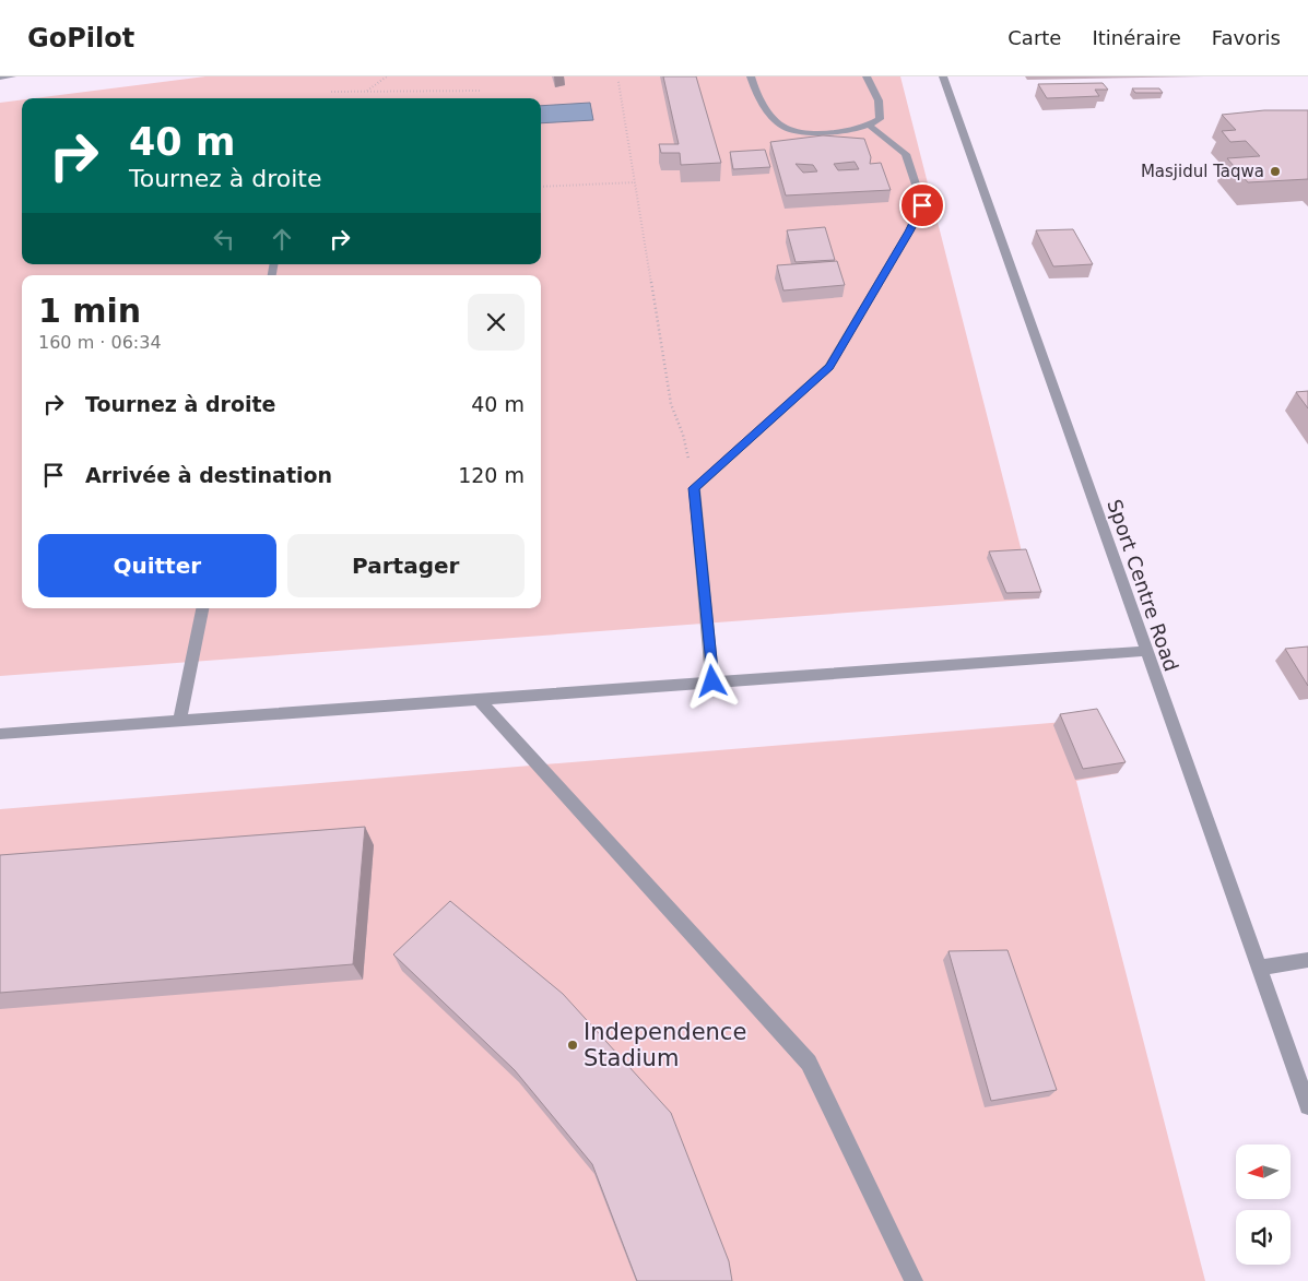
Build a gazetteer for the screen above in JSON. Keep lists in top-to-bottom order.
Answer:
{
  "streets": {
    "street": ["Sport Centre Road"]
  },
  "places": ["Masjidul Taqwa", "Independence Stadium"],
  "north": "left",
  "page": {
    "header": "GoPilot",
    "nav": ["Carte", "Itinéraire", "Favoris"],
    "turn": ["40 m", "Tournez à droite"],
    "heading": ["1 min", "160 m · 06:34"],
    "list": [
      {
        "name": "Tournez à droite",
        "value": "40 m"
      },
      {
        "name": "Arrivée à destination",
        "value": "120 m"
      }
    ],
    "buttons": ["Quitter", "Partager"]
  }
}
